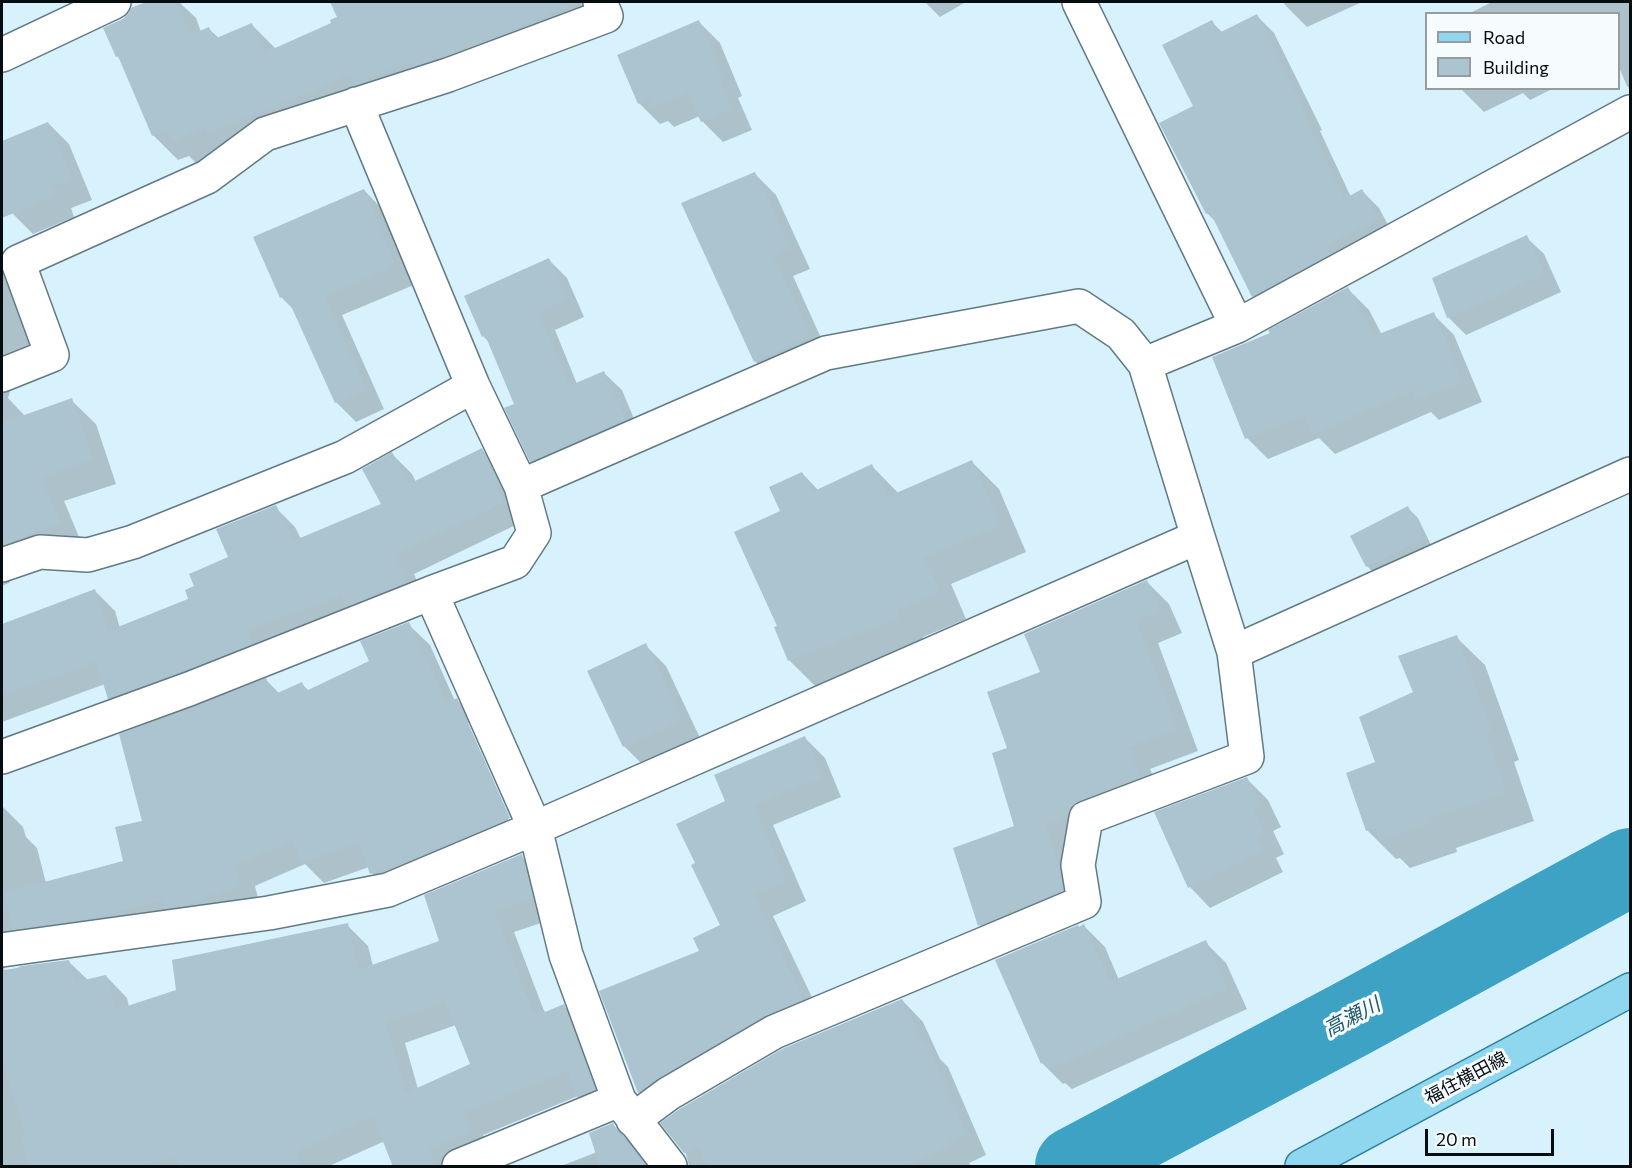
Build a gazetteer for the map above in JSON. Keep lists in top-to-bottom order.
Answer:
{
  "streets": {
    "main road": ["福住横田線"]
  },
  "water": ["高瀬川"],
  "legend": ["Road", "Building"],
  "scale_bar": "20 m"
}
